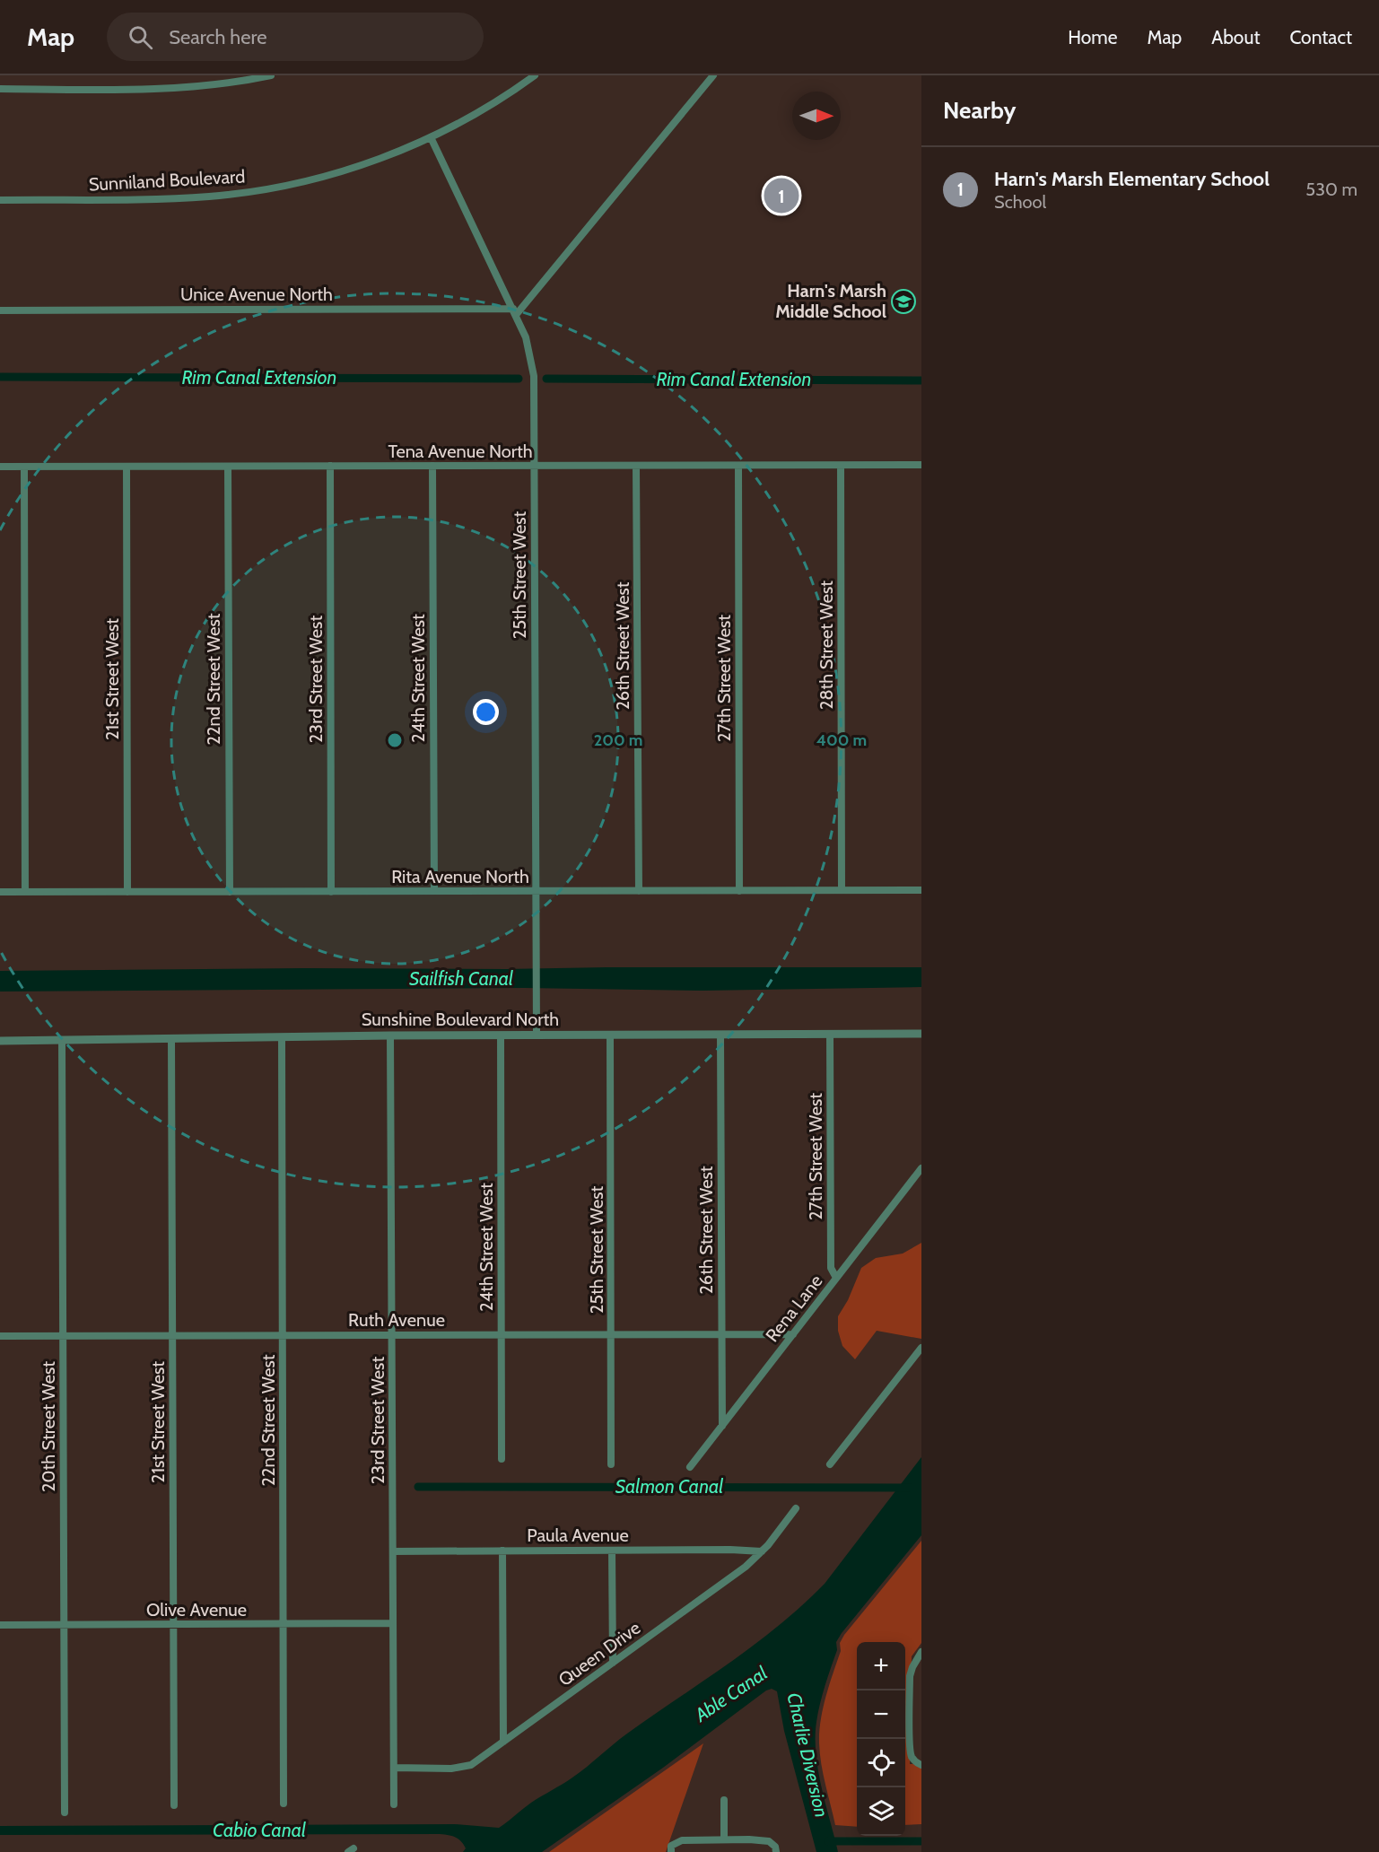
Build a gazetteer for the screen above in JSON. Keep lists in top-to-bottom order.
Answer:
{
  "streets": {
    "street": [
      "Sunniland Boulevard",
      "Unice Avenue North",
      "Tena Avenue North",
      "25th Street West",
      "28th Street West",
      "26th Street West",
      "24th Street West",
      "27th Street West",
      "21st Street West",
      "22nd Street West",
      "23rd Street West",
      "Rita Avenue North",
      "Sunshine Boulevard North",
      "Rena Lane",
      "Ruth Avenue",
      "20th Street West",
      "Paula Avenue",
      "Olive Avenue",
      "Queen Drive"
    ]
  },
  "crossings": [
    ["Sunniland Boulevard", "25th Street West"],
    ["Unice Avenue North", "25th Street West"],
    ["Tena Avenue North", "25th Street West"],
    ["Tena Avenue North", "28th Street West"],
    ["Tena Avenue North", "26th Street West"],
    ["Tena Avenue North", "24th Street West"],
    ["Tena Avenue North", "27th Street West"],
    ["Tena Avenue North", "21st Street West"],
    ["Tena Avenue North", "22nd Street West"],
    ["Tena Avenue North", "23rd Street West"],
    ["25th Street West", "Rita Avenue North"],
    ["25th Street West", "Sunshine Boulevard North"],
    ["25th Street West", "Ruth Avenue"],
    ["28th Street West", "Rita Avenue North"],
    ["26th Street West", "Rita Avenue North"],
    ["26th Street West", "Sunshine Boulevard North"],
    ["26th Street West", "Rena Lane"],
    ["26th Street West", "Ruth Avenue"],
    ["24th Street West", "Rita Avenue North"],
    ["24th Street West", "Sunshine Boulevard North"],
    ["24th Street West", "Ruth Avenue"],
    ["27th Street West", "Rita Avenue North"],
    ["27th Street West", "Sunshine Boulevard North"],
    ["27th Street West", "Rena Lane"],
    ["21st Street West", "Rita Avenue North"],
    ["21st Street West", "Sunshine Boulevard North"],
    ["21st Street West", "Ruth Avenue"],
    ["21st Street West", "Olive Avenue"],
    ["22nd Street West", "Rita Avenue North"],
    ["22nd Street West", "Sunshine Boulevard North"],
    ["22nd Street West", "Ruth Avenue"],
    ["22nd Street West", "Olive Avenue"],
    ["23rd Street West", "Rita Avenue North"],
    ["23rd Street West", "Sunshine Boulevard North"],
    ["23rd Street West", "Ruth Avenue"],
    ["23rd Street West", "Paula Avenue"],
    ["23rd Street West", "Olive Avenue"],
    ["23rd Street West", "Queen Drive"],
    ["Sunshine Boulevard North", "20th Street West"],
    ["Rena Lane", "Ruth Avenue"],
    ["Ruth Avenue", "20th Street West"],
    ["20th Street West", "Olive Avenue"],
    ["Paula Avenue", "Queen Drive"]
  ],
  "water": [
    "Rim Canal Extension",
    "Sailfish Canal",
    "Salmon Canal",
    "Able Canal",
    "Charlie Diversion",
    "Cabio Canal"
  ],
  "places": {
    "school or university": ["Harn's Marsh Middle School"]
  },
  "north": "right",
  "page": {
    "header": "Map",
    "search": "Search here",
    "nav": [
      "Home",
      "Map",
      "About",
      "Contact"
    ],
    "heading": "Nearby",
    "list": [
      {
        "mark": "1",
        "name": "Harn's Marsh Elementary School",
        "note": "School",
        "value": "530 m"
      }
    ],
    "pins": "1",
    "map_buttons": ["+", "−"]
  },
  "rings": ["200 m", "400 m"]
}
